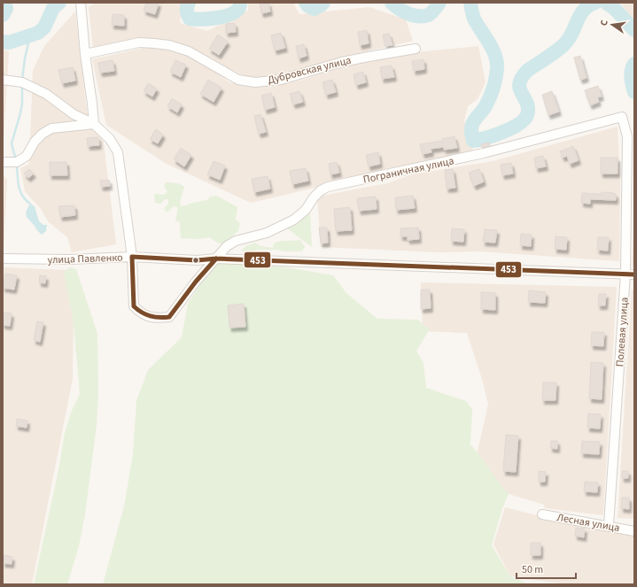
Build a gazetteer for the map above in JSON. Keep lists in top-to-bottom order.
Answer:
{
  "streets": {
    "street": [
      "Дубровская улица",
      "Пограничная улица",
      "улица Павленко",
      "Полевая улица",
      "Лесная улица"
    ]
  },
  "crossings": [
    ["Пограничная улица", "улица Павленко"],
    ["Пограничная улица", "Полевая улица"],
    ["улица Павленко", "Полевая улица"],
    ["Полевая улица", "Лесная улица"]
  ],
  "lines": ["transit line 453"],
  "scale_bar": "50 m",
  "north": "left"
}
